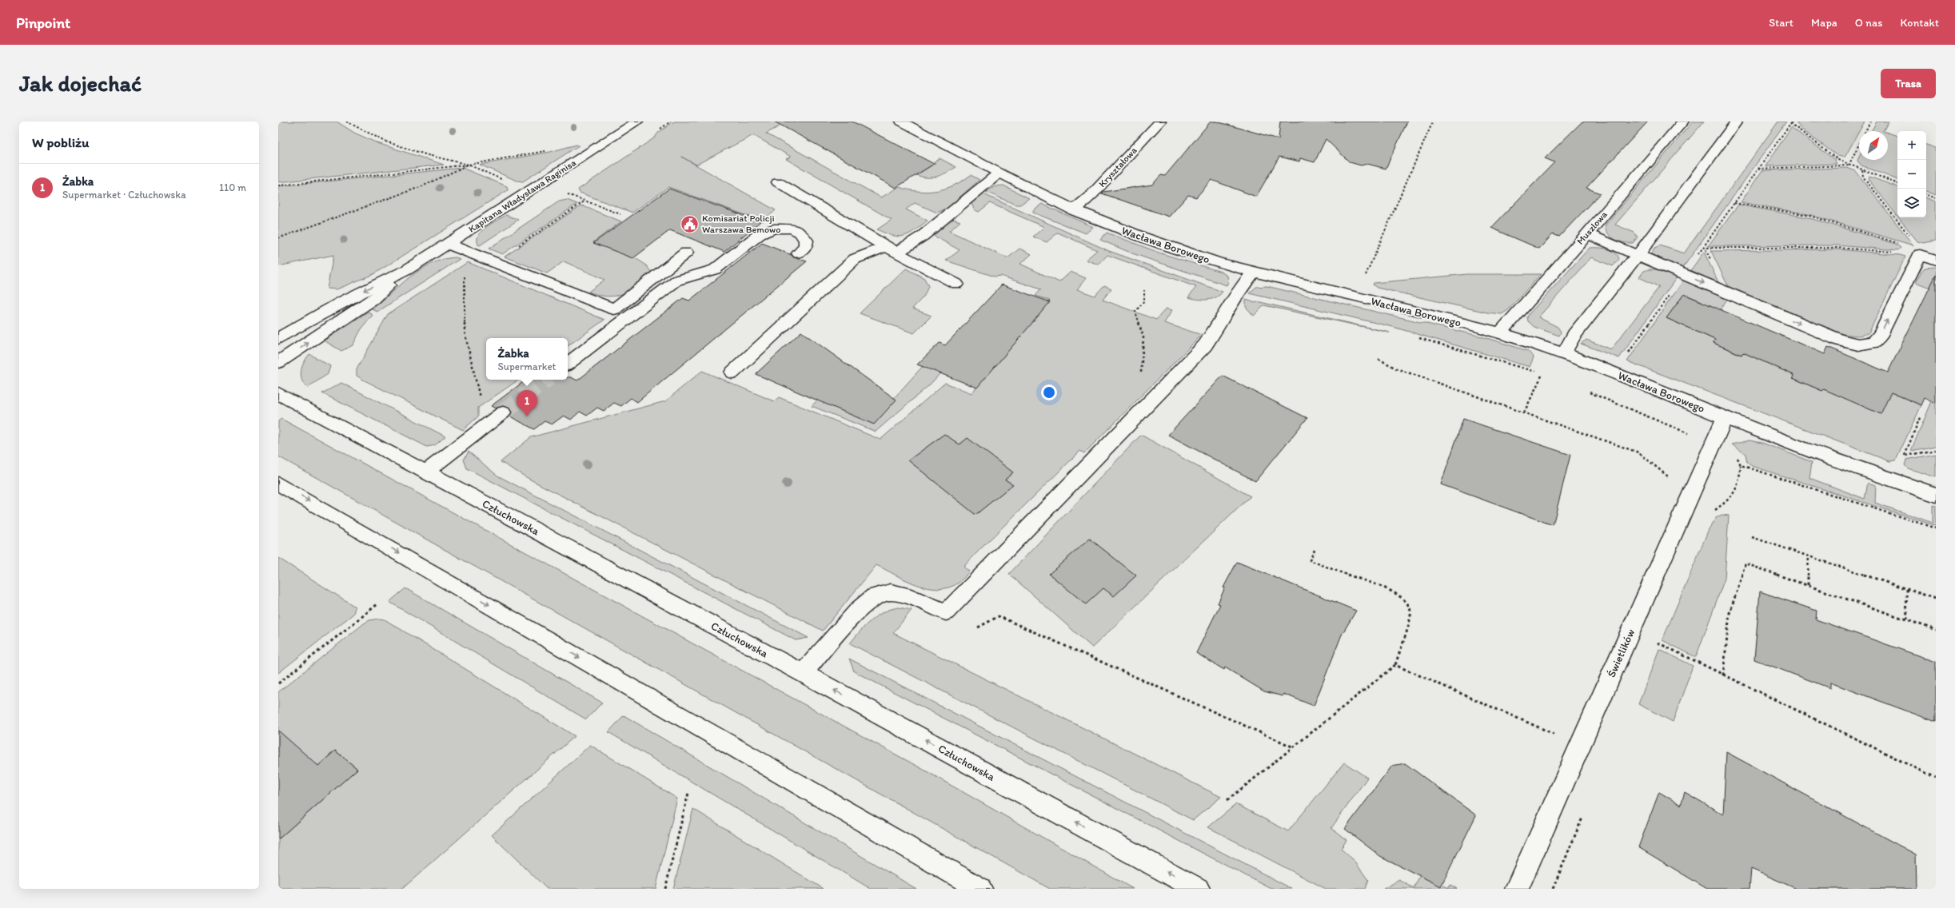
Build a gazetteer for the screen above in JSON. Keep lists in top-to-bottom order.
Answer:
{
  "streets": {
    "street": [
      "Kryształowa",
      "Kapitana Władysława Raginisa",
      "Muszlowa",
      "Wacława Borowego",
      "Człuchowska",
      "Świetlików"
    ]
  },
  "crossings": [
    ["Kryształowa", "Wacława Borowego"],
    ["Muszlowa", "Wacława Borowego"],
    ["Wacława Borowego", "Świetlików"]
  ],
  "places": {
    "public building": ["Komisariat Policji Warszawa Bemowo"]
  },
  "north": "top right",
  "page": {
    "header": "Pinpoint",
    "nav": [
      "Start",
      "Mapa",
      "O nas",
      "Kontakt"
    ],
    "buttons": "Trasa",
    "title": "Jak dojechać",
    "heading": "W pobliżu",
    "map_buttons": ["+", "−"],
    "list": [
      {
        "mark": "1",
        "name": "Żabka",
        "note": "Supermarket · Człuchowska",
        "value": "110 m"
      }
    ],
    "popup": ["Żabka", "Supermarket"],
    "pins": "1"
  }
}
